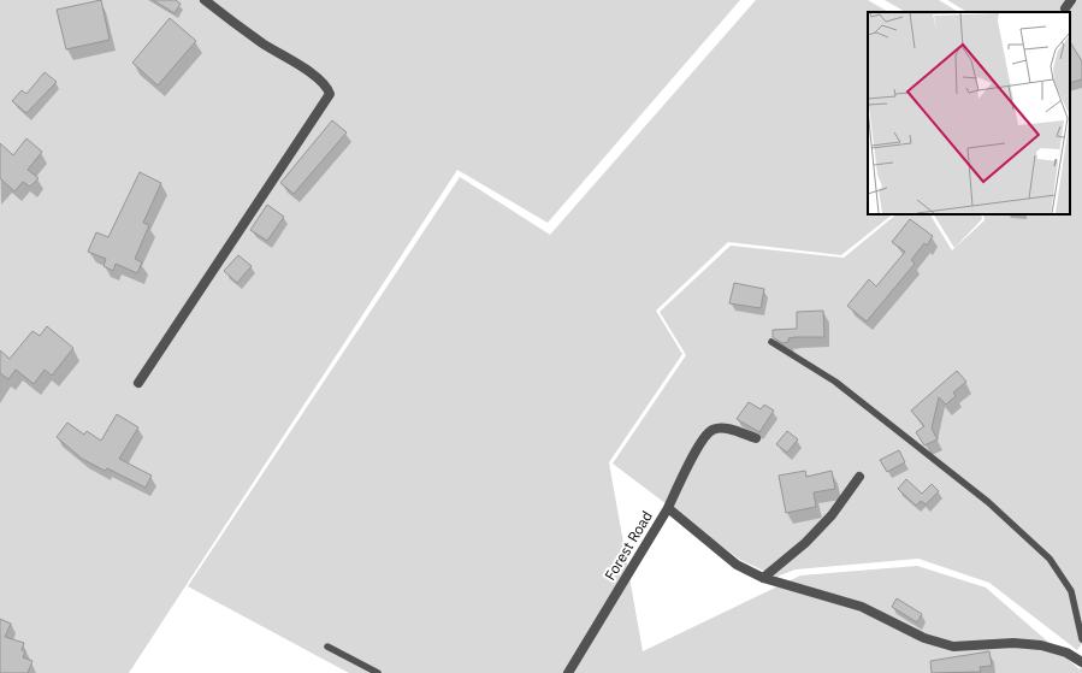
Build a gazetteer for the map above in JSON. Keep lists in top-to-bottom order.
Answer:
{
  "streets": {
    "street": ["Forest Road"]
  }
}
